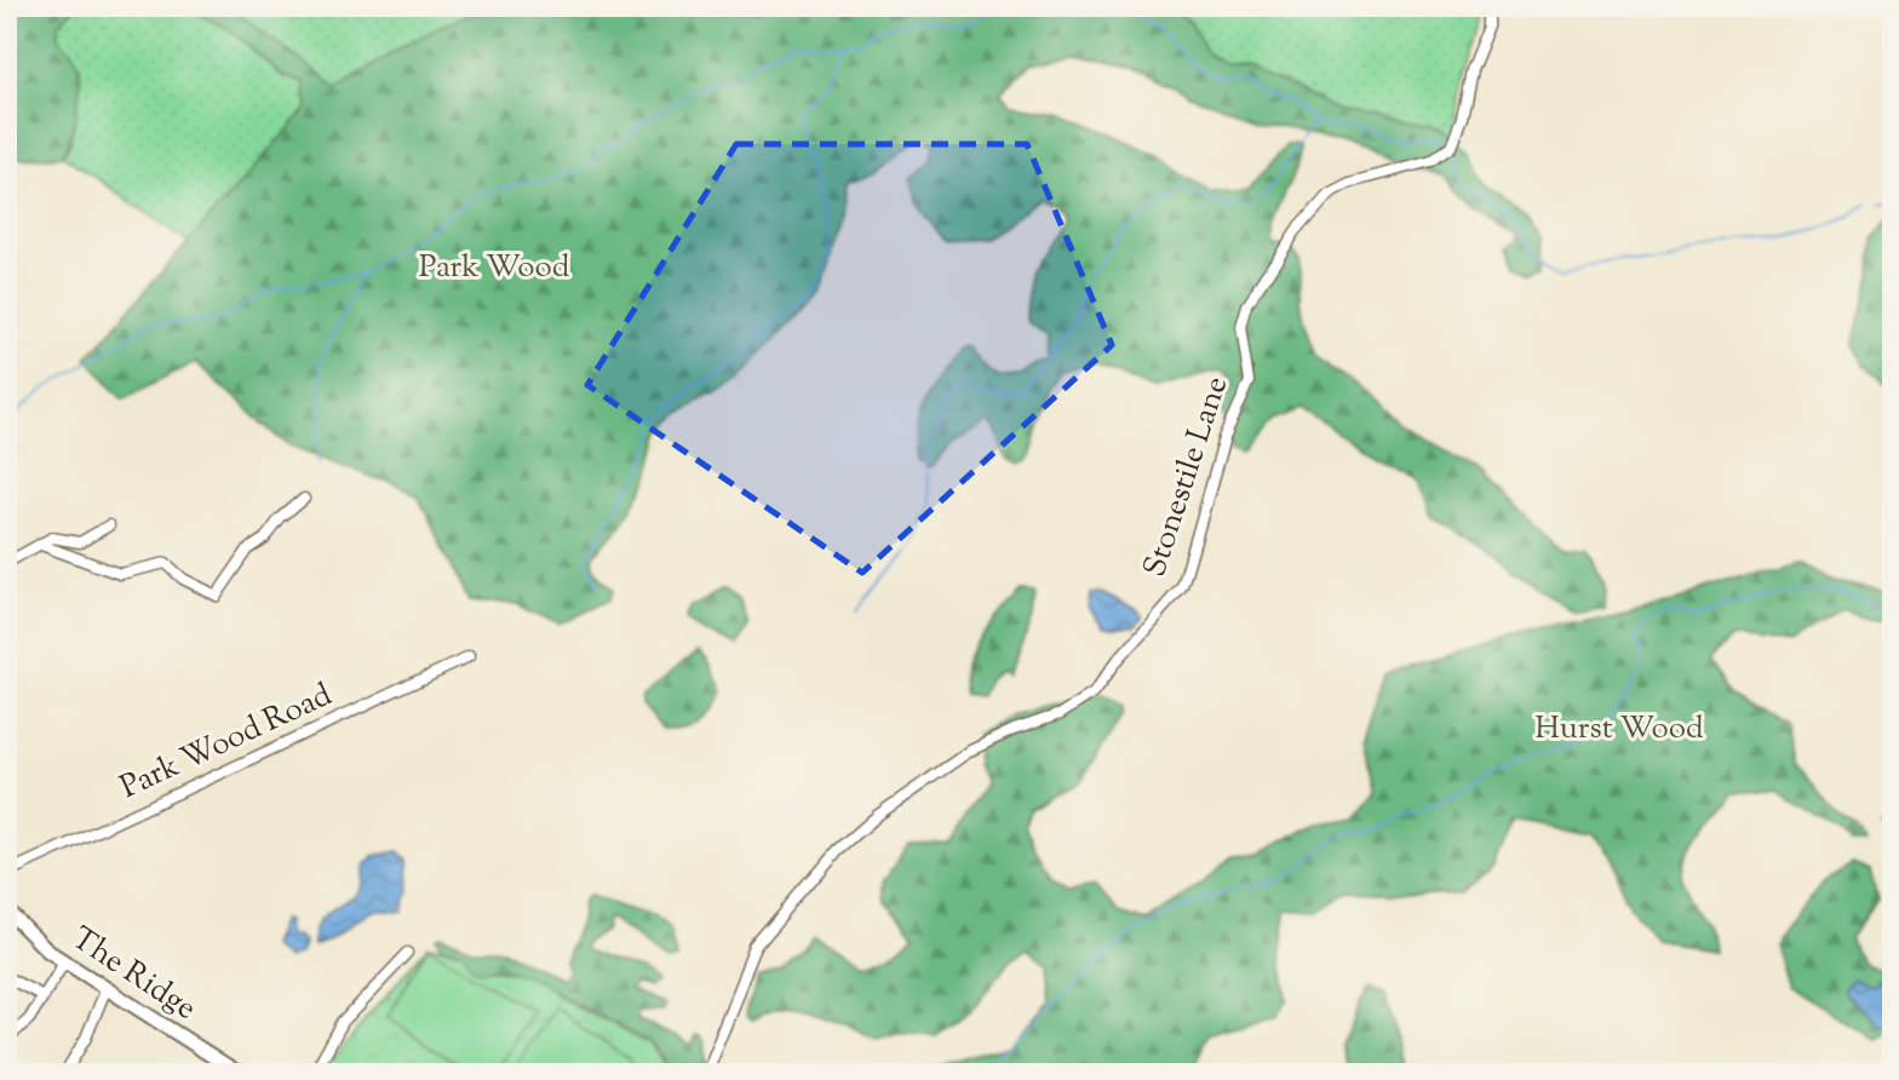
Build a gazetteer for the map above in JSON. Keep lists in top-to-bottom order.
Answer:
{
  "streets": {
    "main road": ["The Ridge"],
    "street": ["Stonestile Lane", "Park Wood Road"]
  },
  "parks": ["Park Wood", "Hurst Wood"]
}
